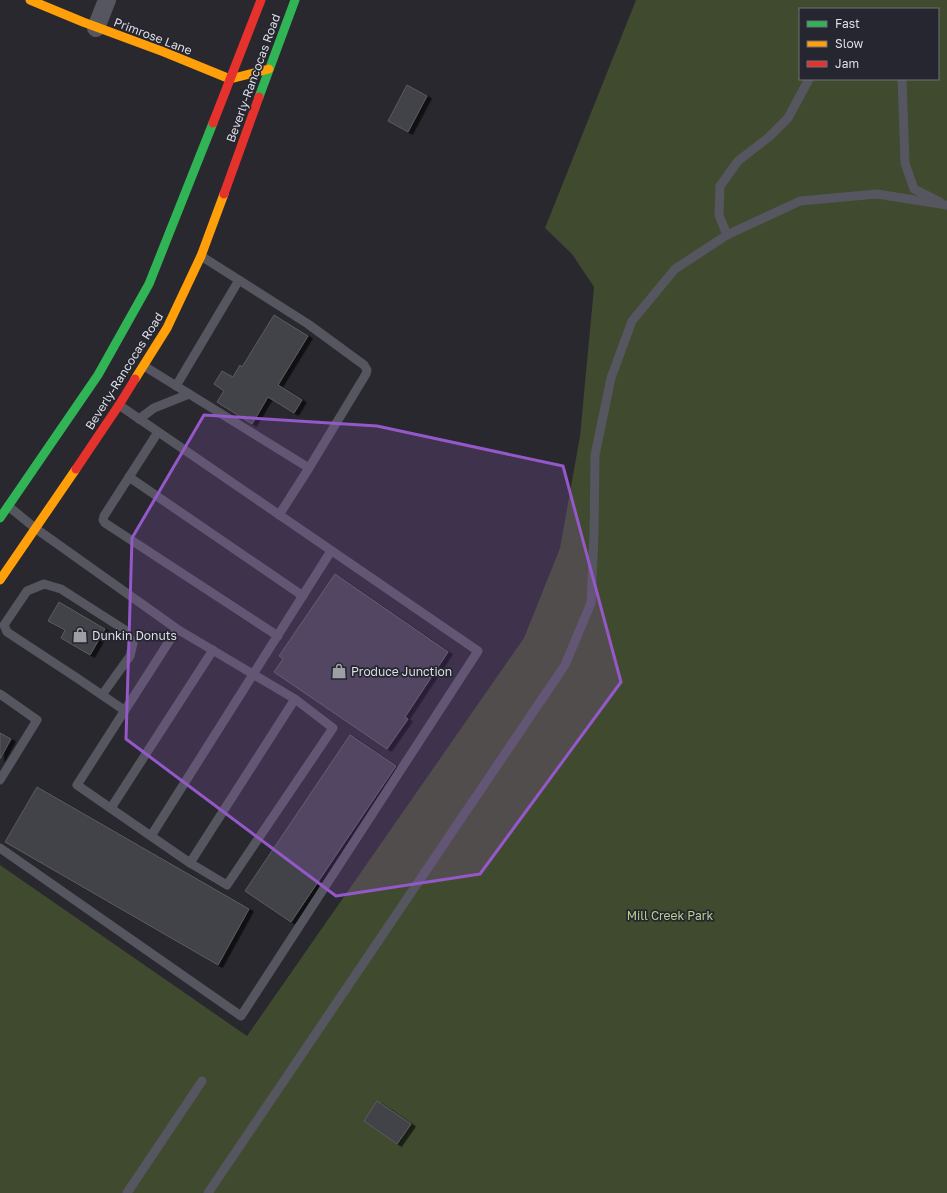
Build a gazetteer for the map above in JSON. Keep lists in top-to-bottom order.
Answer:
{
  "streets": {
    "main road": ["Primrose Lane", "Beverly-Rancocas Road"]
  },
  "crossings": [
    ["Primrose Lane", "Beverly-Rancocas Road"]
  ],
  "parks": ["Mill Creek Park"],
  "places": {
    "shop": ["Dunkin Donuts", "Produce Junction"]
  },
  "legend": ["Fast", "Slow", "Jam"]
}
